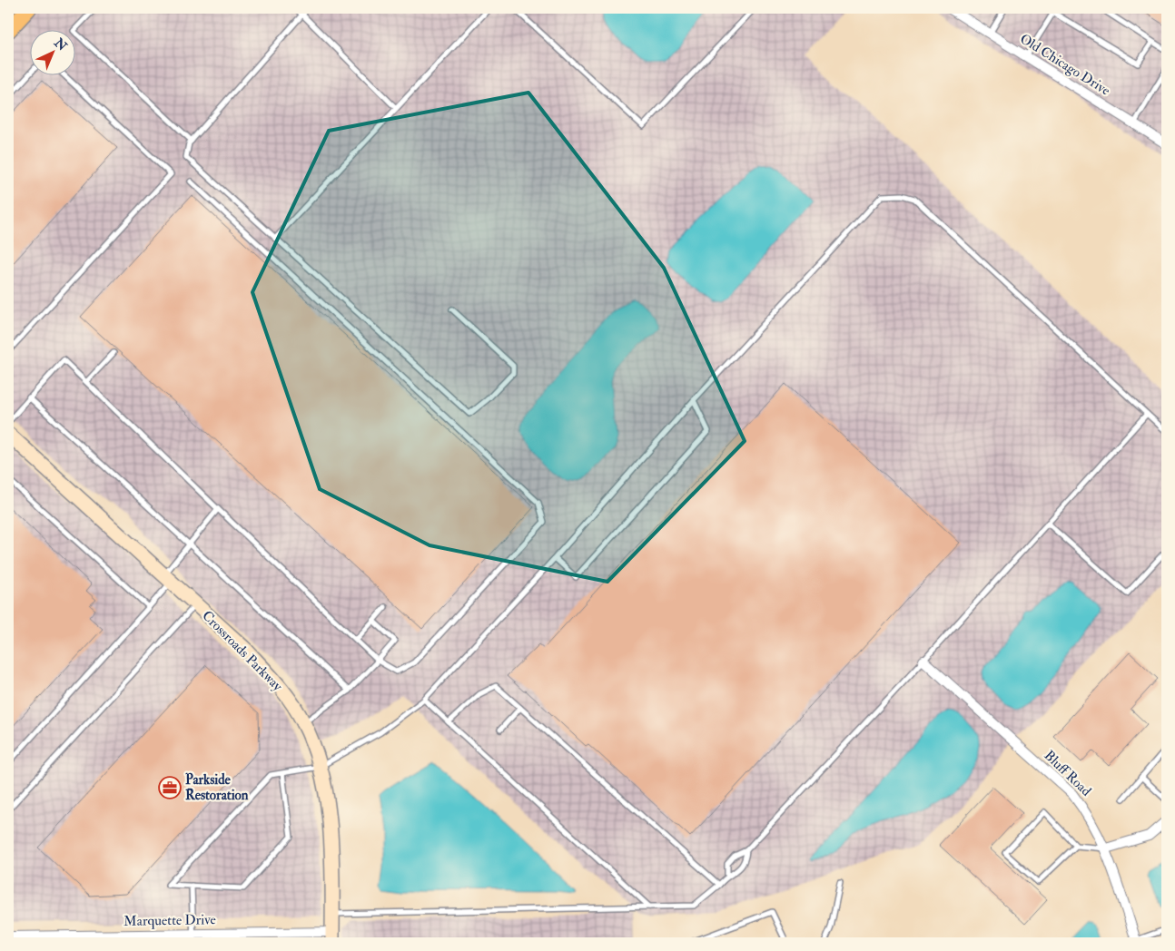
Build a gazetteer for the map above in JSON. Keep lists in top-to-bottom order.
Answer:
{
  "streets": {
    "street": [
      "Old Chicago Drive",
      "Crossroads Parkway",
      "Bluff Road",
      "Marquette Drive"
    ]
  },
  "crossings": [
    ["Crossroads Parkway", "Marquette Drive"]
  ],
  "places": {
    "office": ["Parkside Restoration"]
  },
  "north": "top right"
}
